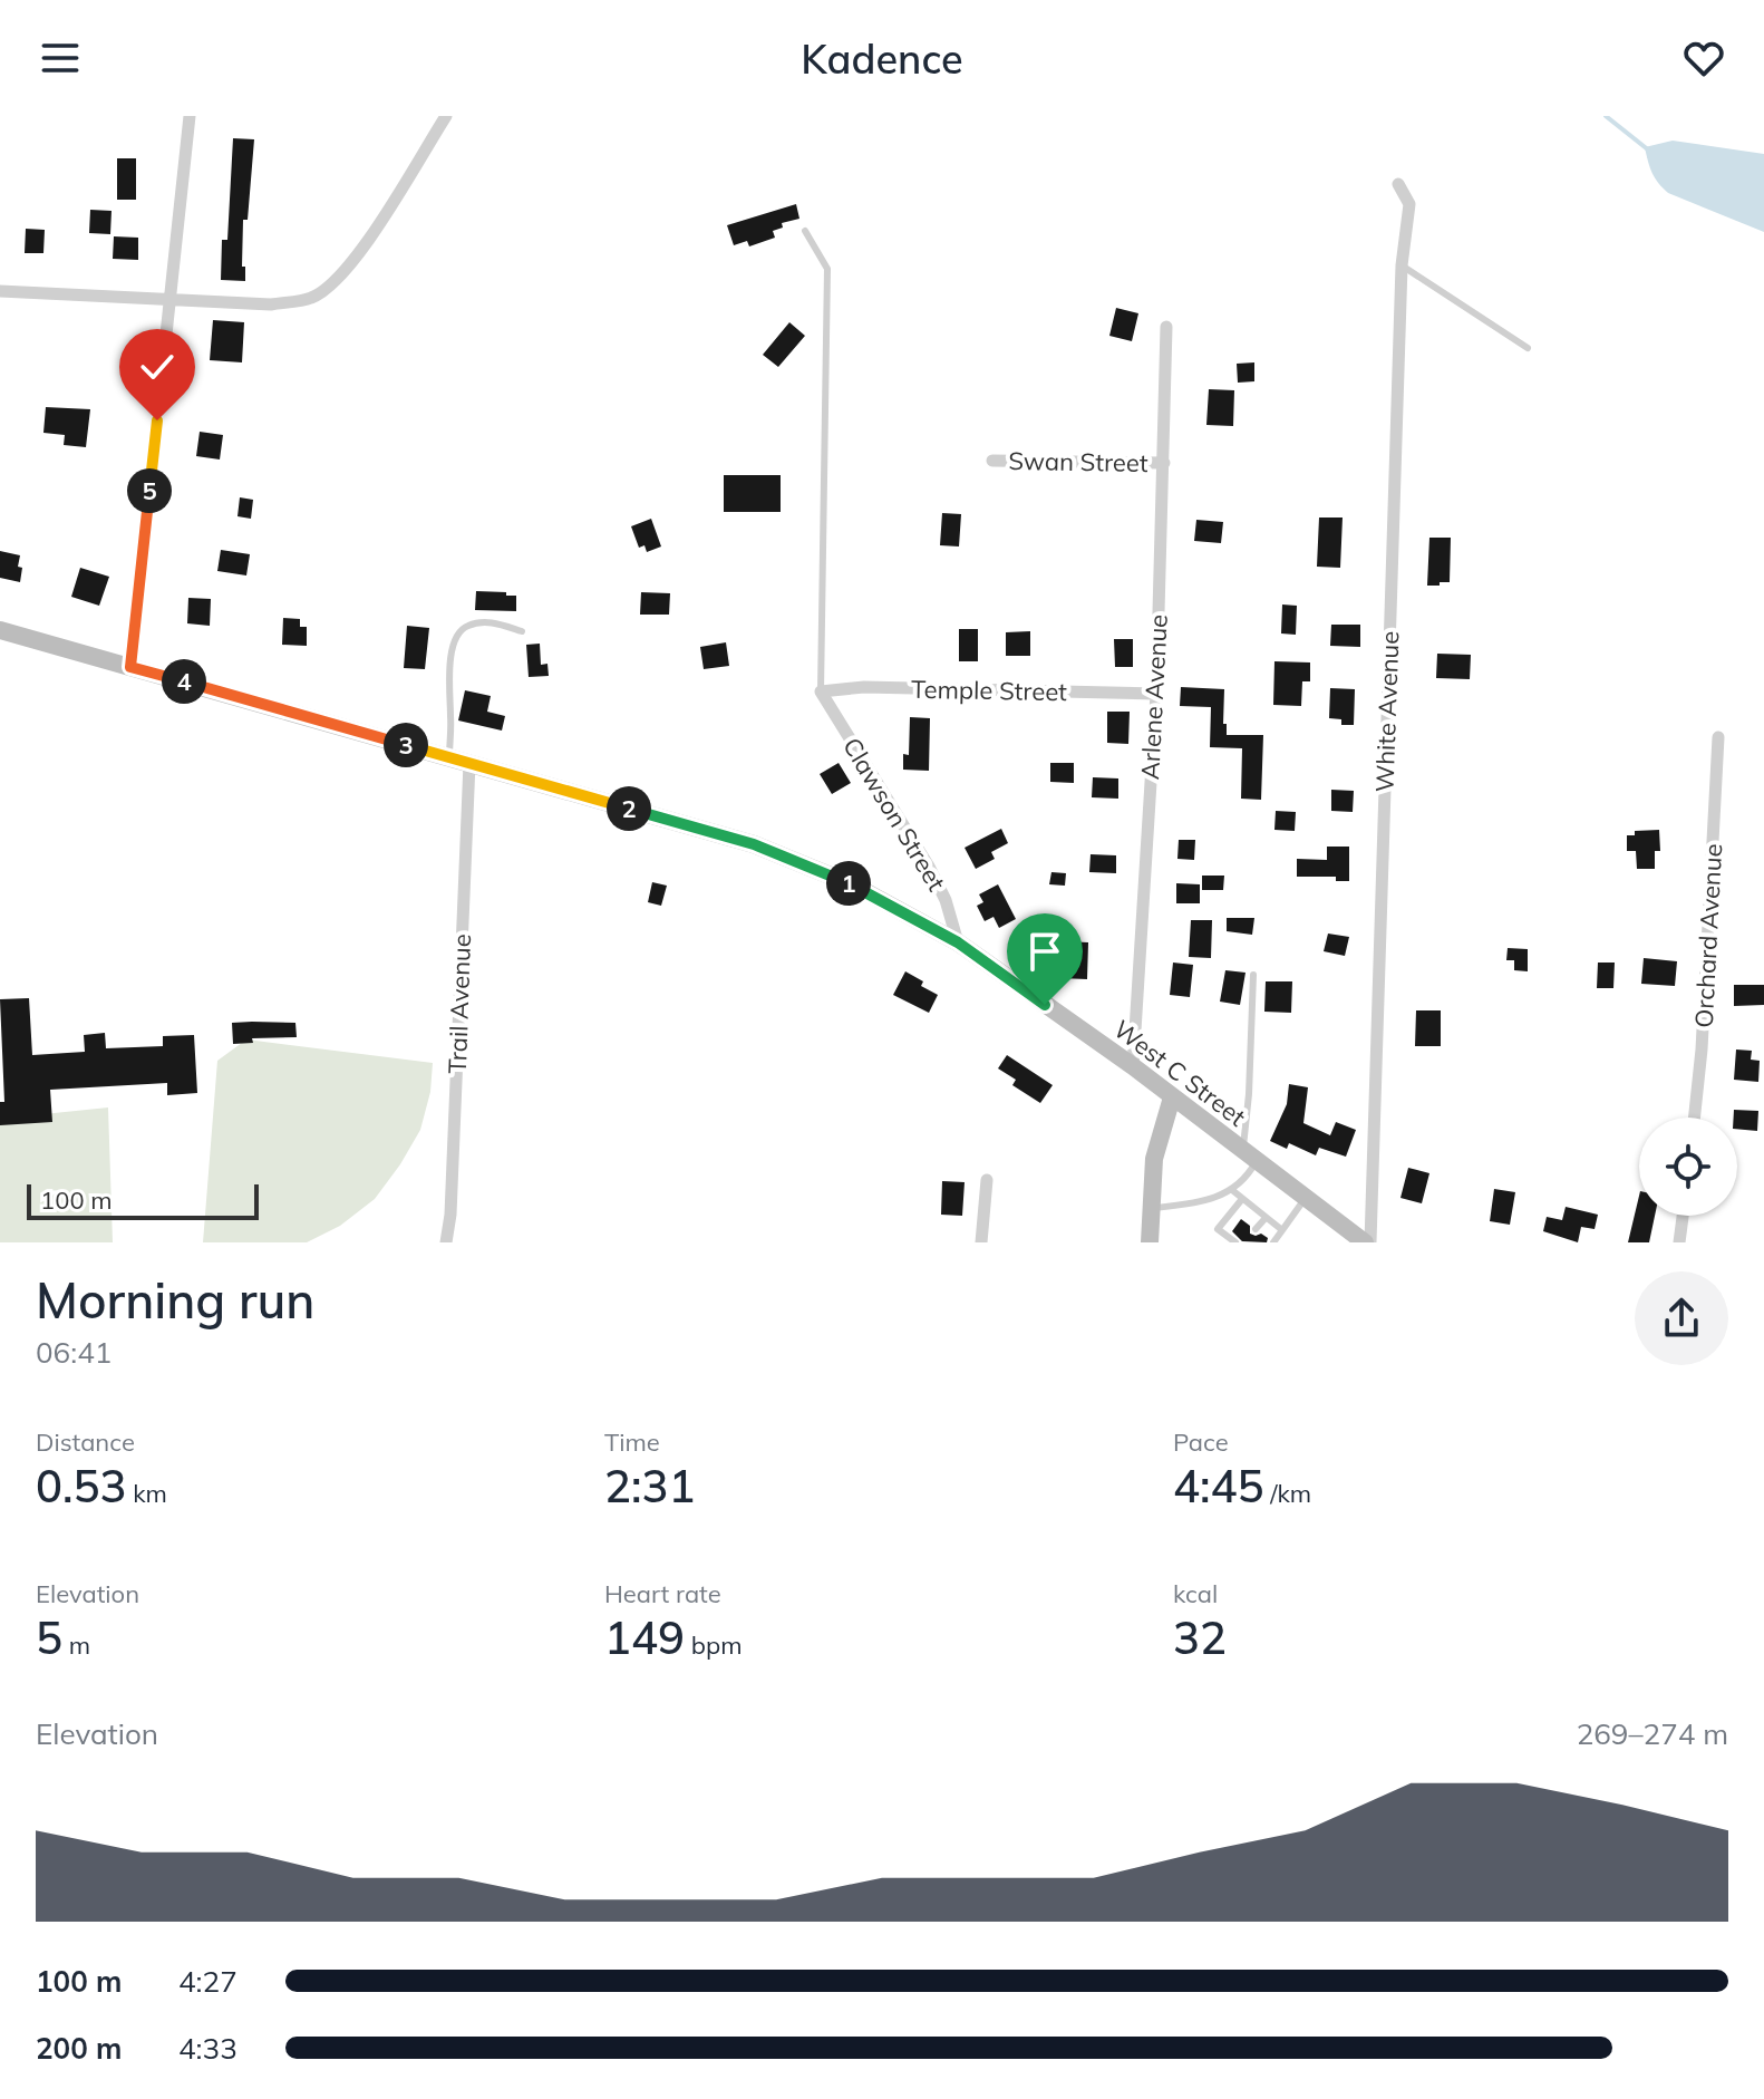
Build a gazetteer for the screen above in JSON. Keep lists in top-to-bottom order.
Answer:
{
  "streets": {
    "main road": ["West C Street"],
    "street": [
      "Swan Street",
      "Temple Street",
      "Arlene Avenue",
      "White Avenue",
      "Clawson Street",
      "Orchard Avenue",
      "Trail Avenue"
    ]
  },
  "crossings": [
    ["Swan Street", "Arlene Avenue"],
    ["Temple Street", "Arlene Avenue"],
    ["Temple Street", "Clawson Street"],
    ["Arlene Avenue", "West C Street"],
    ["White Avenue", "West C Street"],
    ["Clawson Street", "West C Street"],
    ["Trail Avenue", "West C Street"]
  ],
  "scale_bar": "100 m",
  "page": {
    "header": "Kadence",
    "pins": [
      "5",
      "4",
      "3",
      "2",
      "1"
    ],
    "scale": "100 m",
    "heading": ["Morning run", "06:41"],
    "stats": [
      ["Distance", "0.53 km"],
      ["Time", "2:31"],
      ["Pace", "4:45 /km"],
      ["Elevation", "5 m"],
      ["Heart rate", "149 bpm"],
      ["kcal", "32"]
    ],
    "chart": ["Elevation", "269–274 m"],
    "list": [
      {
        "name": "100 m",
        "note": "4:27"
      },
      {
        "name": "200 m",
        "note": "4:33"
      }
    ]
  }
}
